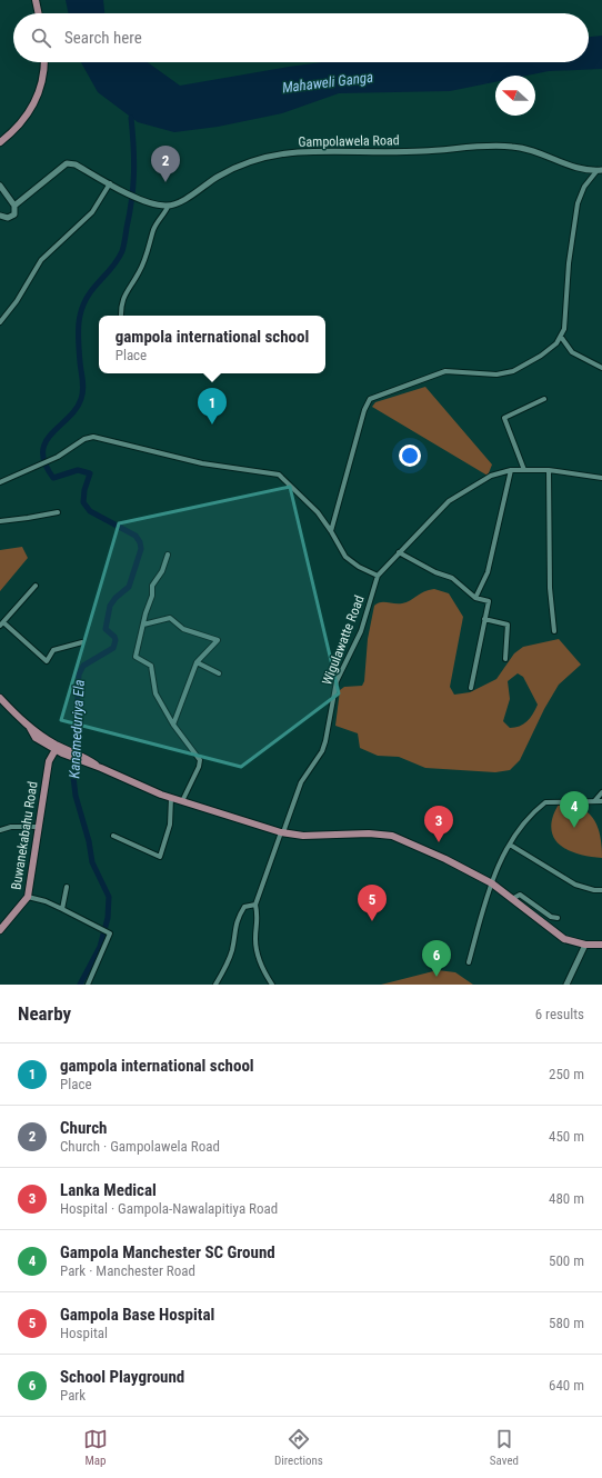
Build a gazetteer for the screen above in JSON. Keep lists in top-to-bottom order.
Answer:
{
  "streets": {
    "main road": ["Buwanekabahu Road"],
    "street": ["Gampolawela Road", "Wigulawatte Road"]
  },
  "water": ["Mahaweli Ganga", "Kanameduriya Ela"],
  "north": "left",
  "page": {
    "search": "Search here",
    "pins": [
      "2",
      "1",
      "4",
      "3",
      "5",
      "6"
    ],
    "popup": ["gampola international school", "Place"],
    "heading": ["Nearby", "6 results"],
    "list": [
      {
        "mark": "1",
        "name": "gampola international school",
        "note": "Place",
        "value": "250 m"
      },
      {
        "mark": "2",
        "name": "Church",
        "note": "Church · Gampolawela Road",
        "value": "450 m"
      },
      {
        "mark": "3",
        "name": "Lanka Medical",
        "note": "Hospital · Gampola-Nawalapitiya Road",
        "value": "480 m"
      },
      {
        "mark": "4",
        "name": "Gampola Manchester SC Ground",
        "note": "Park · Manchester Road",
        "value": "500 m"
      },
      {
        "mark": "5",
        "name": "Gampola Base Hospital",
        "note": "Hospital",
        "value": "580 m"
      },
      {
        "mark": "6",
        "name": "School Playground",
        "note": "Park",
        "value": "640 m"
      }
    ],
    "nav": ["Map", "Directions", "Saved"]
  }
}
